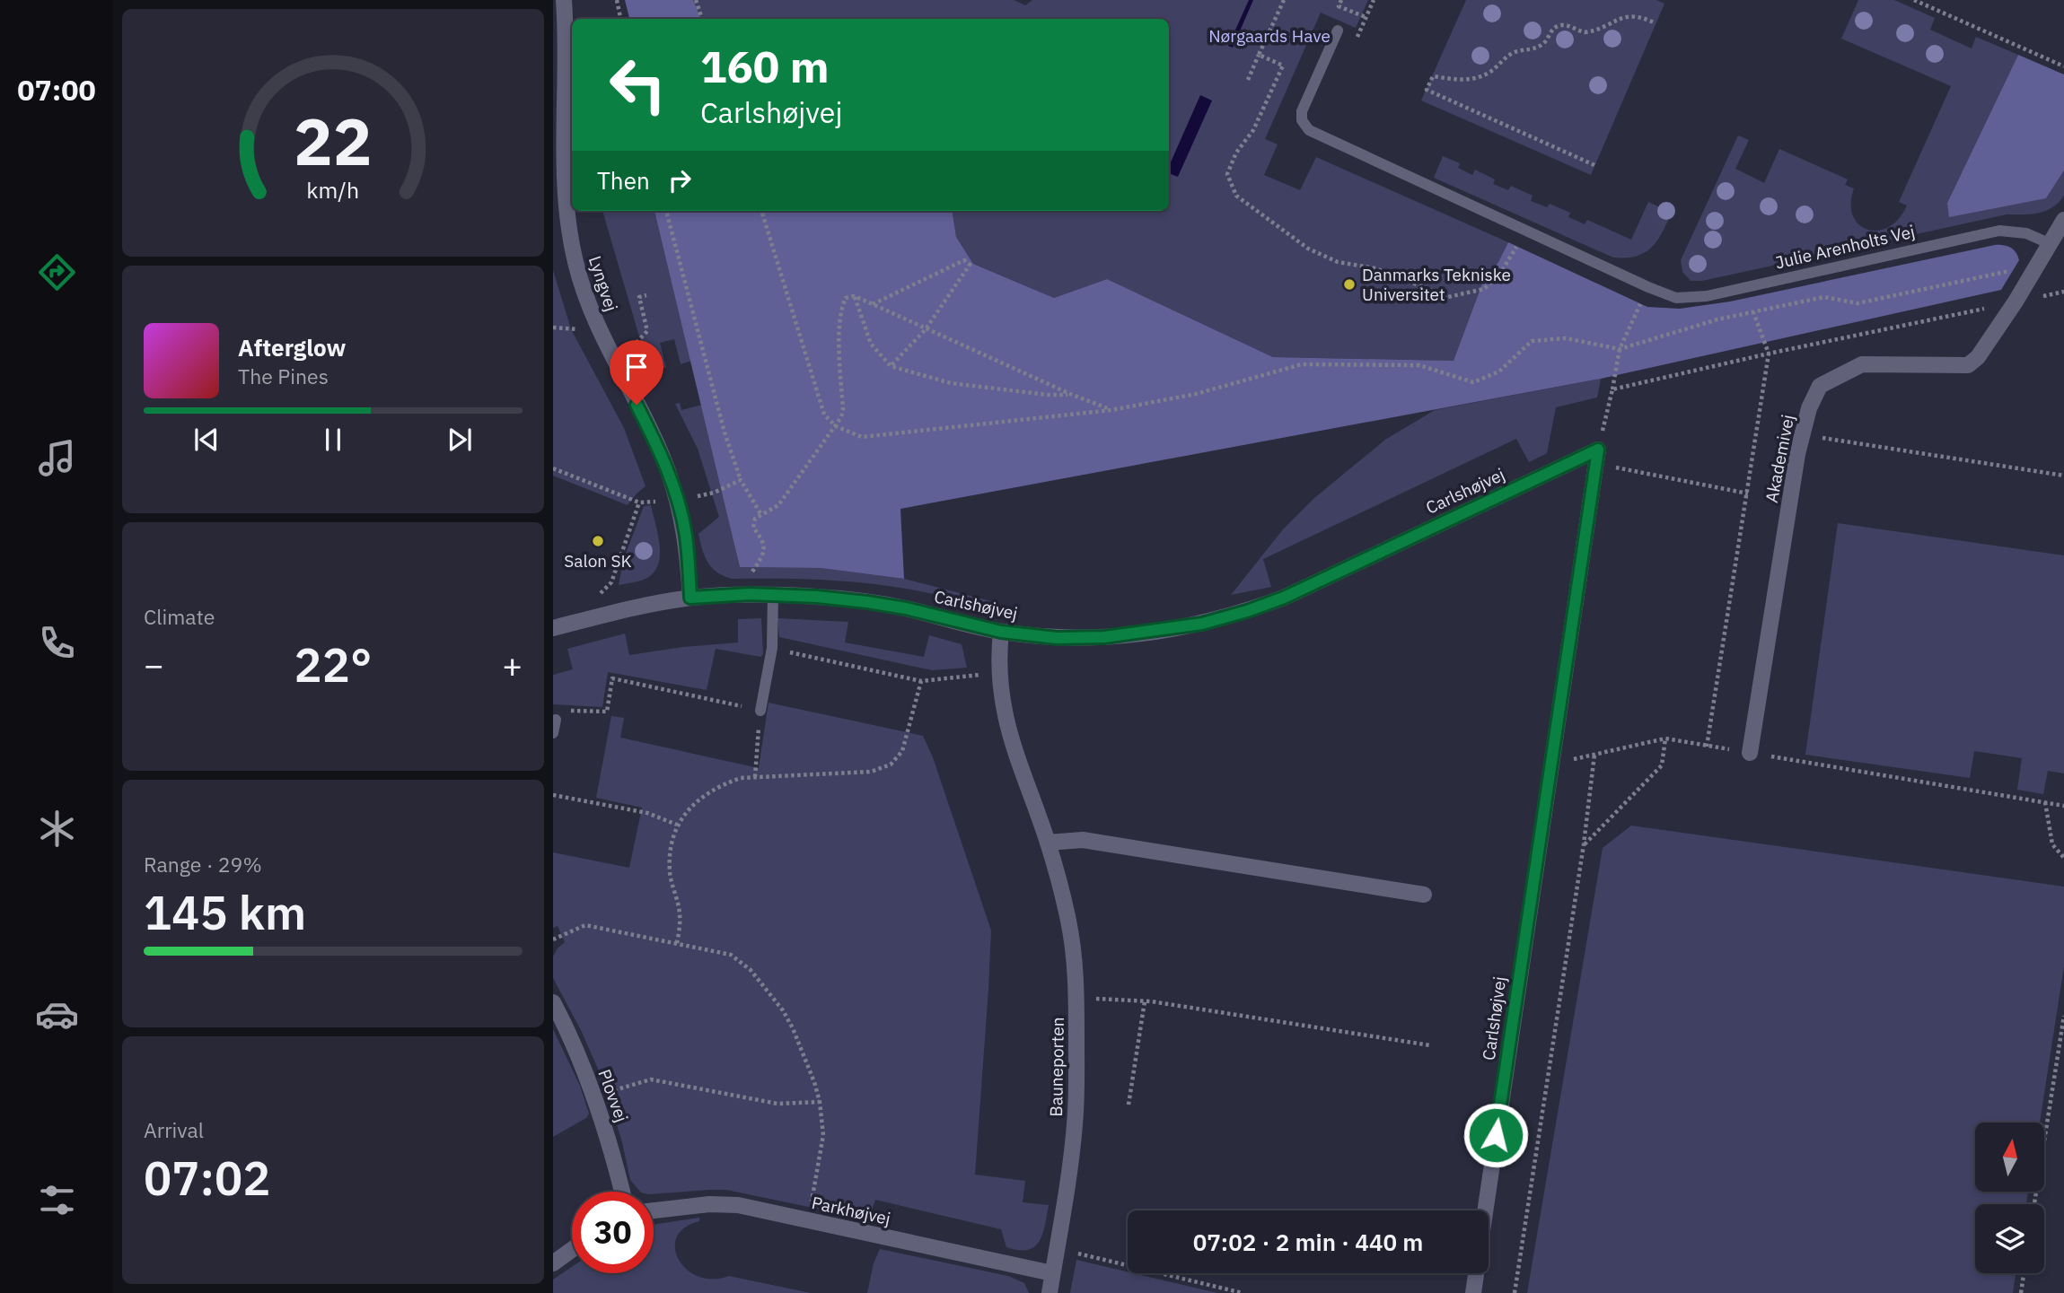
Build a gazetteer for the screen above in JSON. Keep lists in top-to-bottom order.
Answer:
{
  "streets": {
    "street": [
      "Lyngvej",
      "Akademivej",
      "Carlshøjvej",
      "Bauneporten",
      "Plovvej",
      "Parkhøjvej"
    ],
    "lane": ["Julie Arenholts Vej"]
  },
  "crossings": [
    ["Julie Arenholts Vej", "Akademivej"],
    ["Lyngvej", "Carlshøjvej"],
    ["Carlshøjvej", "Bauneporten"],
    ["Bauneporten", "Parkhøjvej"]
  ],
  "parks": ["Nørgaards Have"],
  "places": ["Danmarks Tekniske Universitet", "Salon SK"],
  "north": "top",
  "page": {
    "tabs": "07:00",
    "turn": ["160 m", "Carlshøjvej"],
    "then": "Then",
    "song": ["Afterglow", "The Pines"],
    "tile": [
      "Climate",
      ["Range · 29%", "145 km"],
      ["Arrival", "07:02"]
    ],
    "heat": ["−", "22°", "+"],
    "limit": "30",
    "trip": "07:02 · 2 min · 440 m",
    "gauge": ["22", "km/h"]
  }
}
